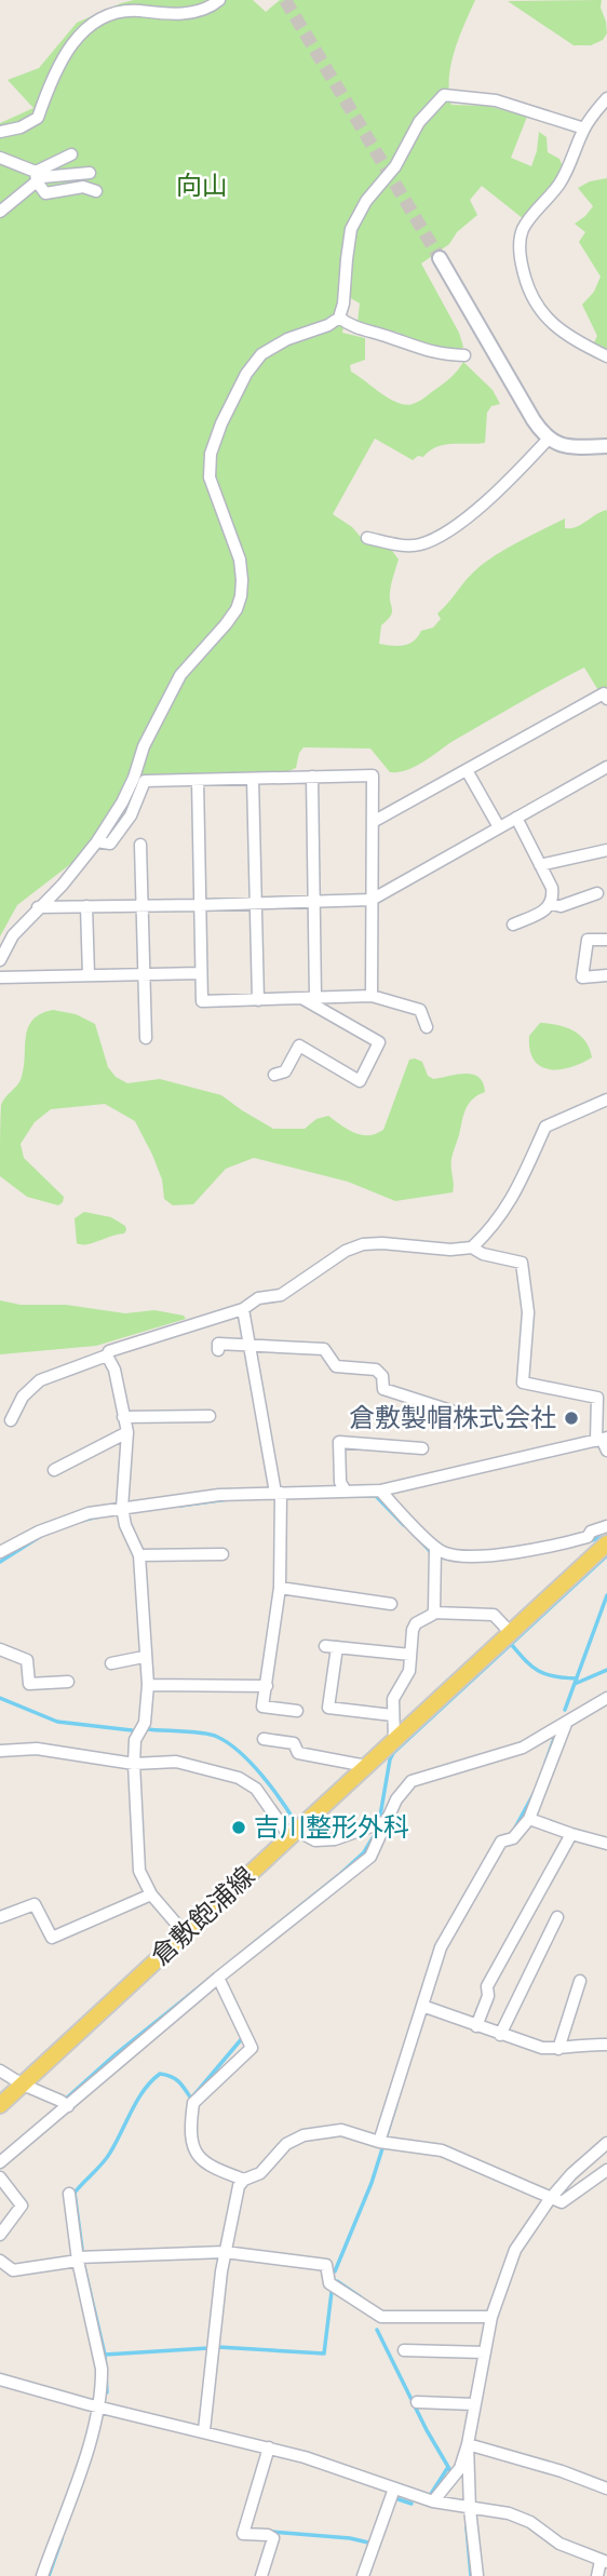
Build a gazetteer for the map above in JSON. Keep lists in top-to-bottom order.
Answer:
{
  "streets": {
    "main road": ["倉敷飽浦線"]
  },
  "parks": ["向山"],
  "places": ["倉敷製帽株式会社", "吉川整形外科"]
}
